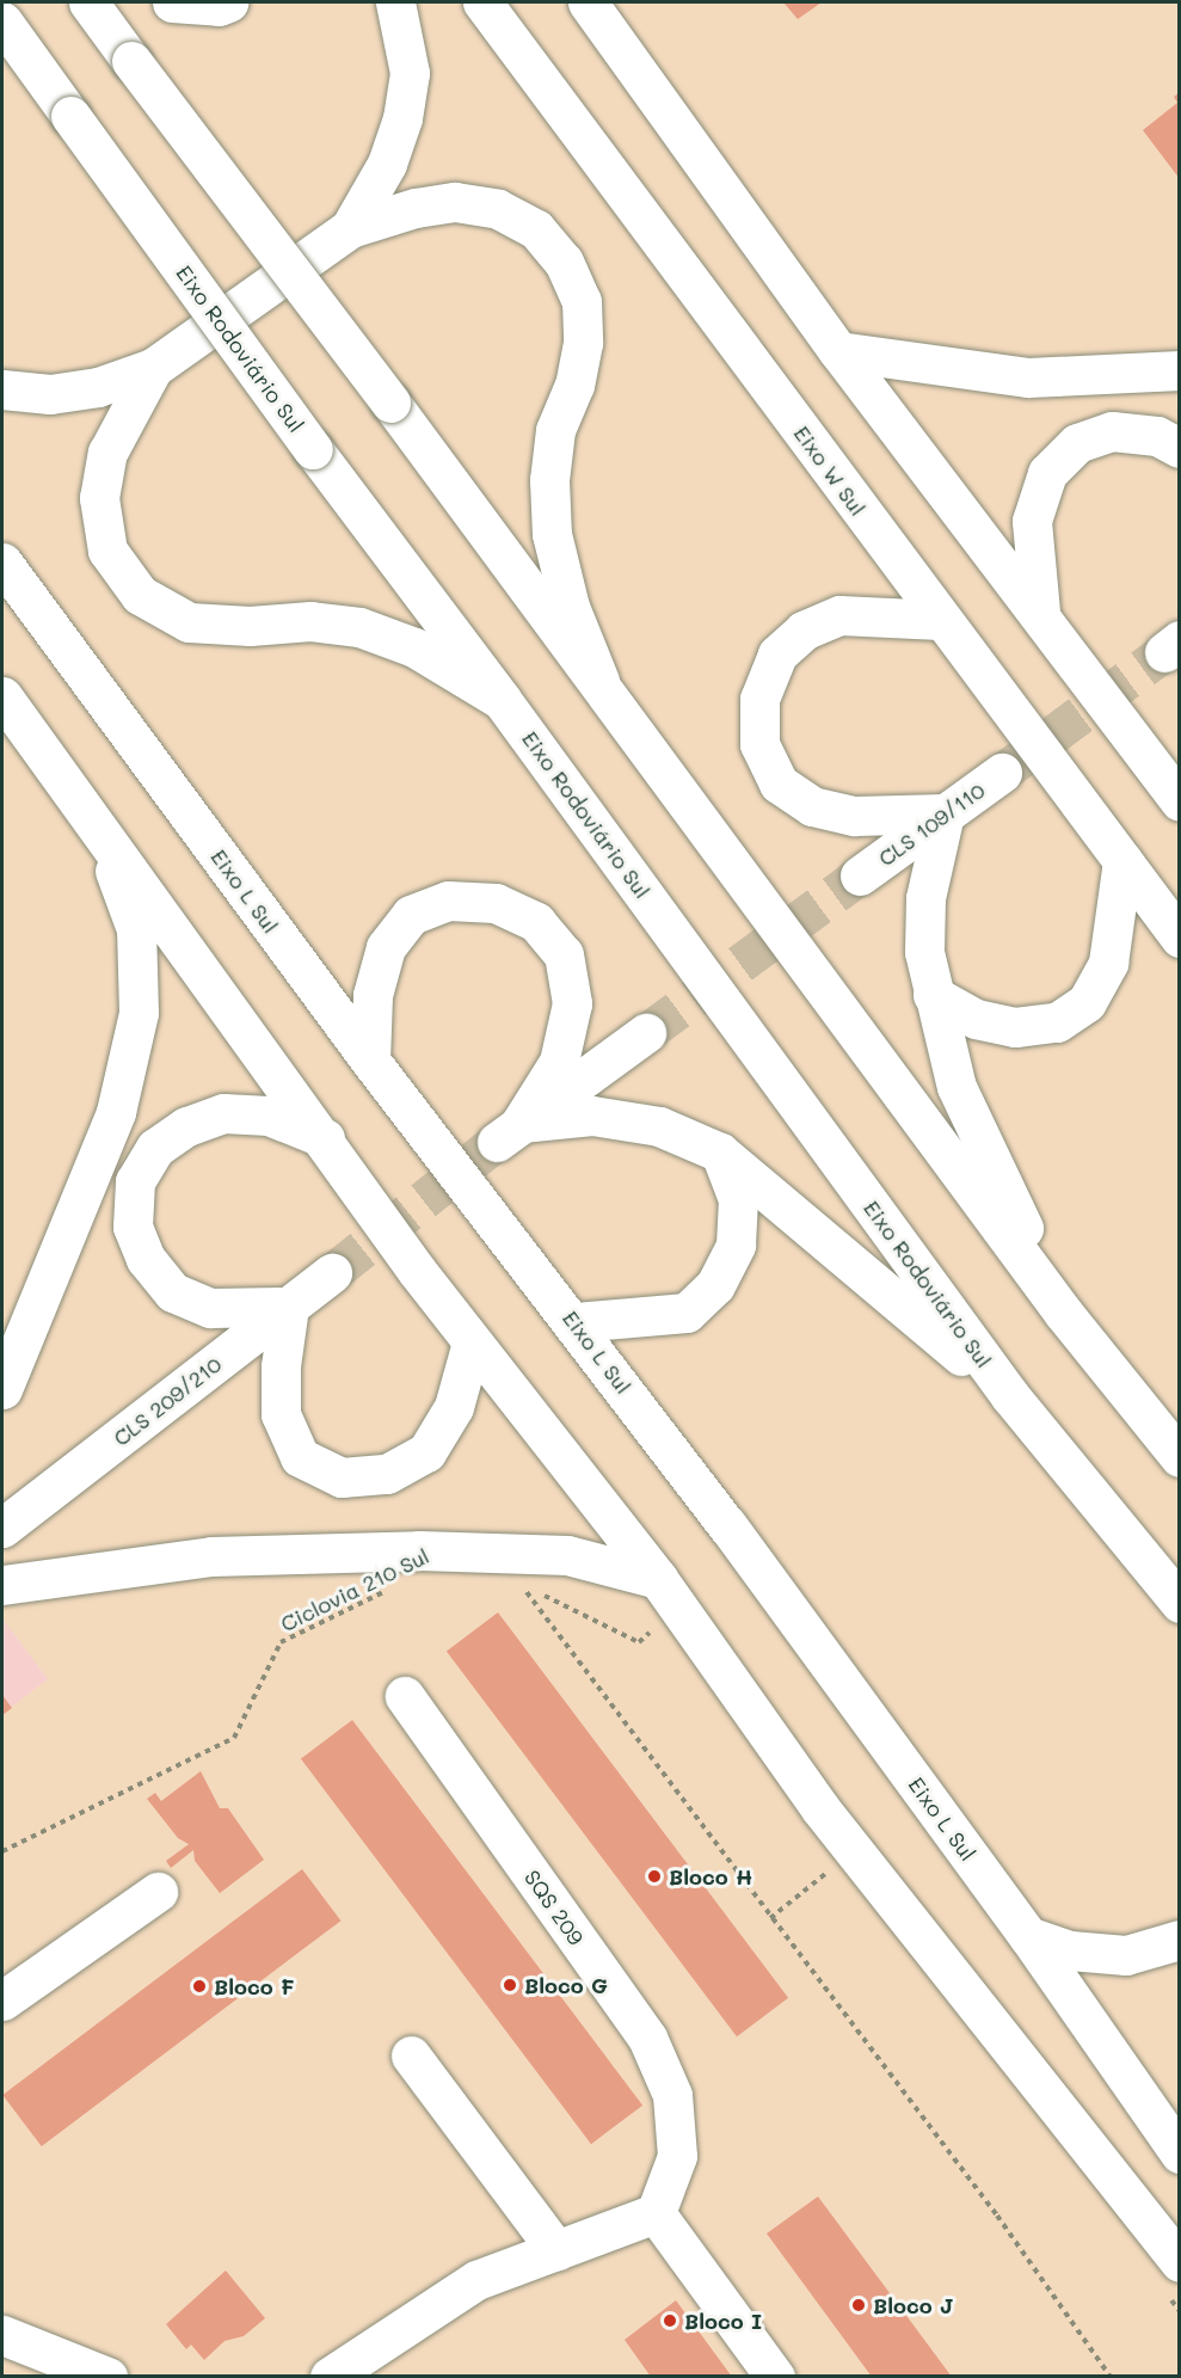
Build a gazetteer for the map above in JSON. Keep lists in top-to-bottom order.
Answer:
{
  "streets": {
    "main road": [
      "Eixo Rodoviário Sul",
      "Eixo W Sul",
      "CLS 109/110",
      "Eixo L Sul",
      "CLS 209/210",
      "SQS 209"
    ],
    "path": ["Ciclovia 210 Sul"]
  },
  "places": [
    "Bloco H",
    "Bloco G",
    "Bloco F",
    "Bloco J",
    "Bloco I"
  ]
}
